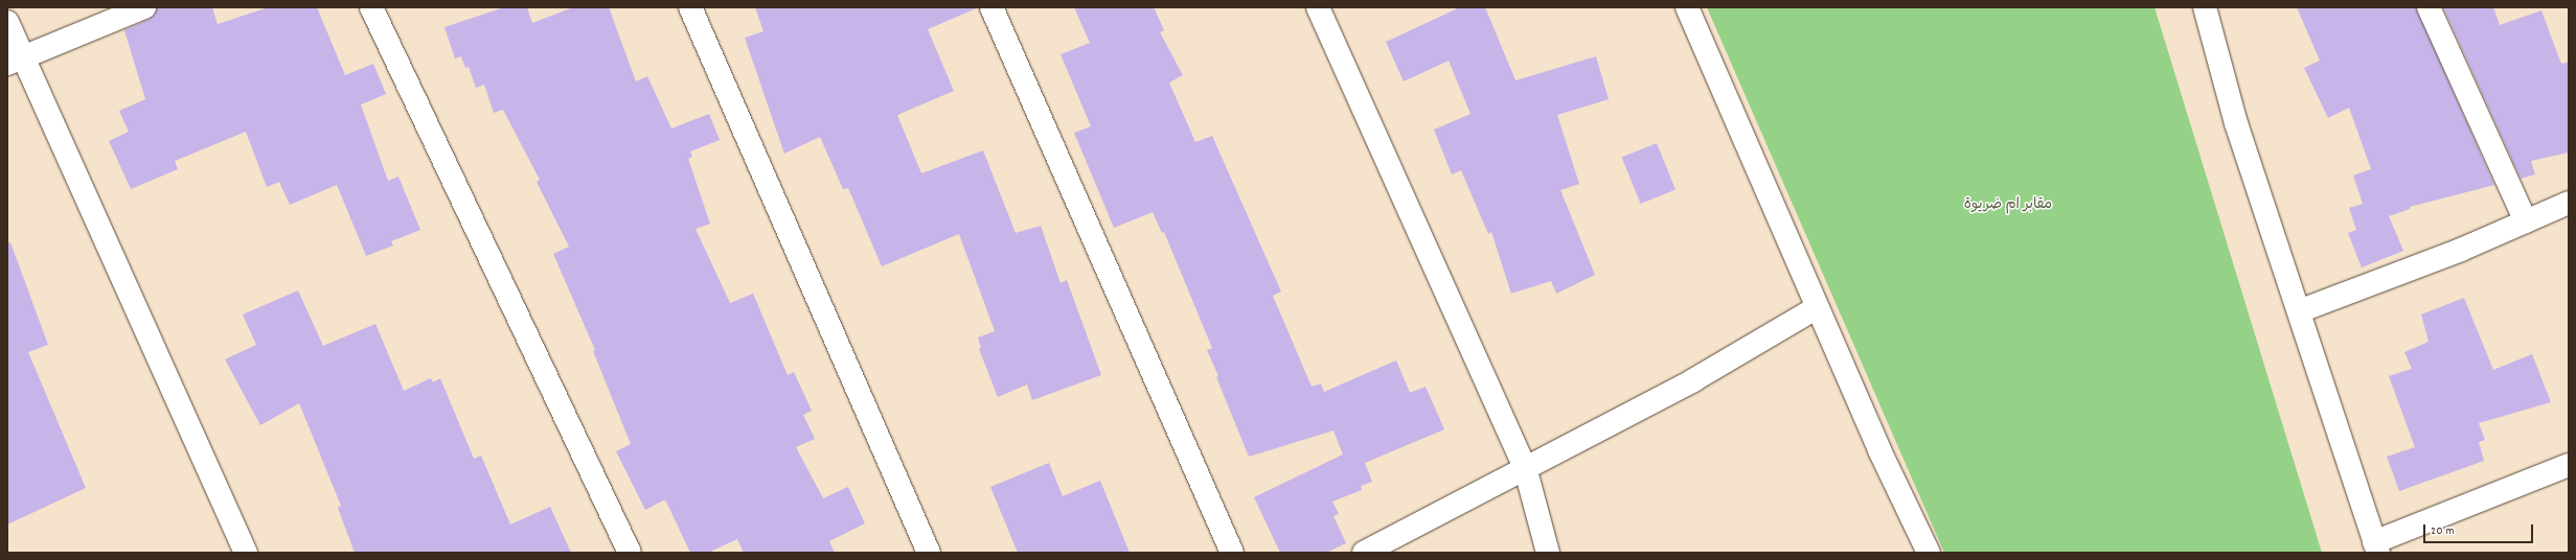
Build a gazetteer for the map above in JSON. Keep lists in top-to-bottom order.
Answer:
{
  "parks": ["مقابر ام ضريوة"],
  "scale_bar": "20 m"
}
